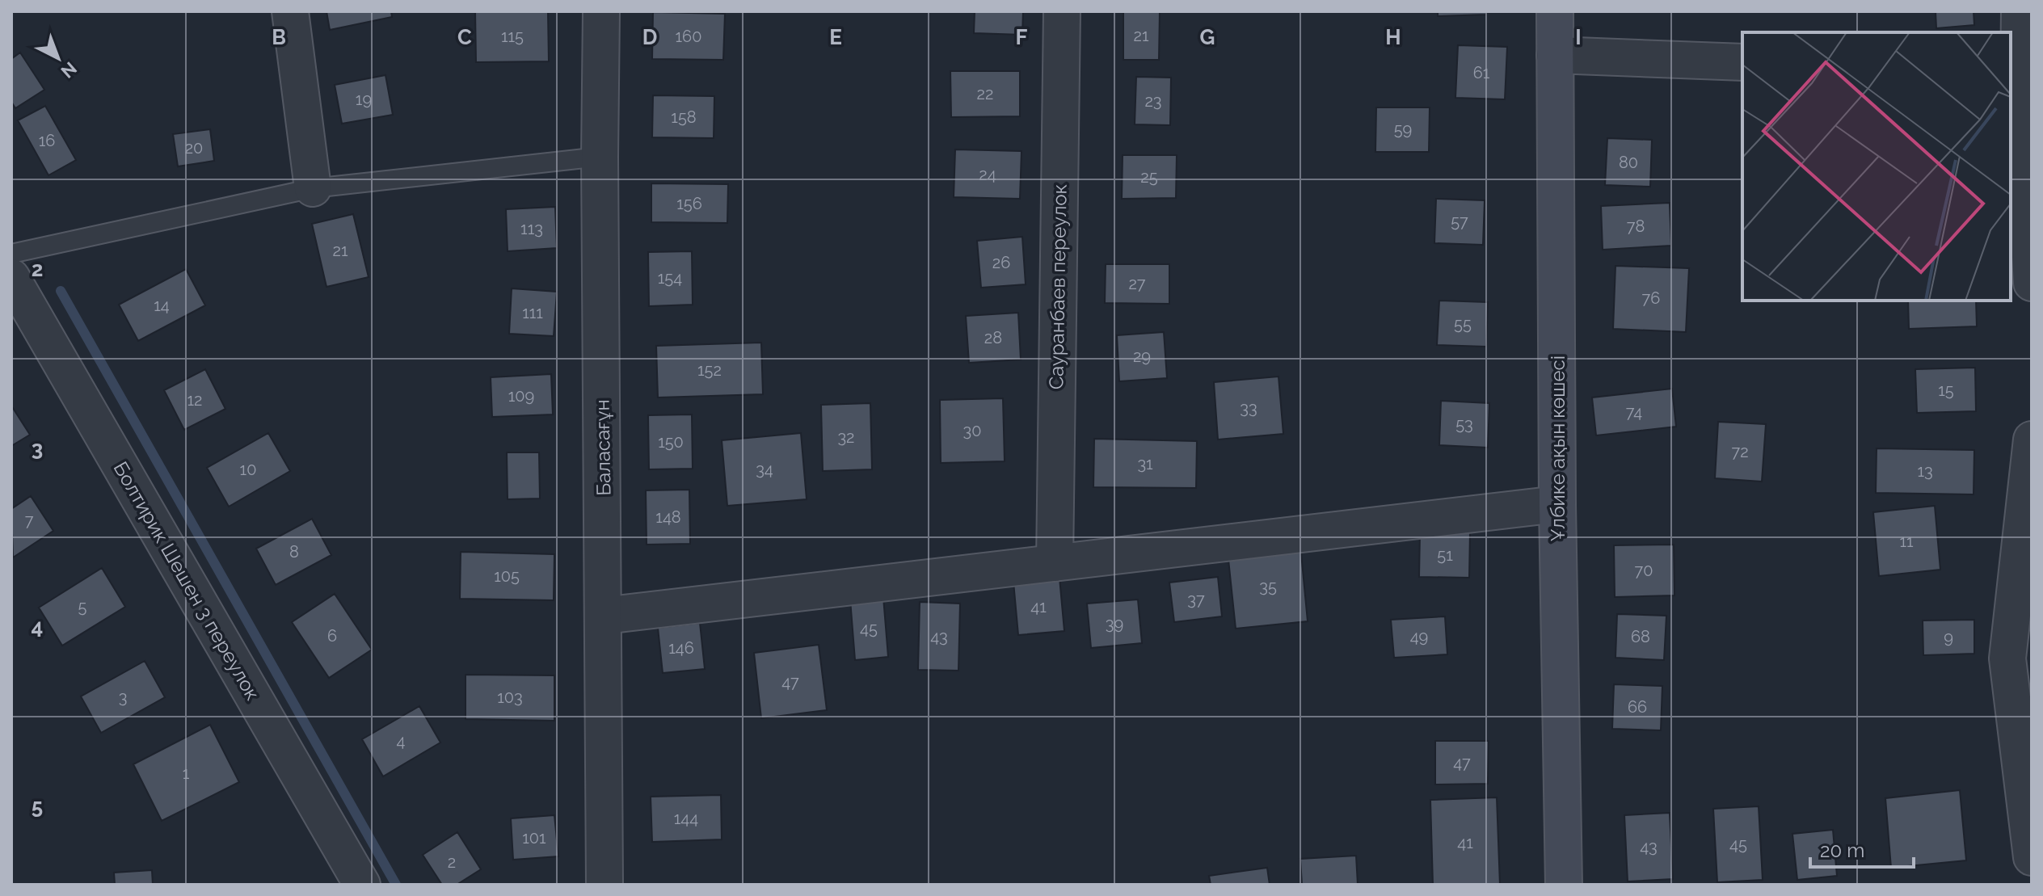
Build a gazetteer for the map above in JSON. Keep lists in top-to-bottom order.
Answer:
{
  "streets": {
    "main road": ["Ұлбике ақын көшесі"],
    "street": ["Сауранбаев переулок", "Баласағұн", "Болтирик Шешен 3 переулок"]
  },
  "house_numbers": [
    "21",
    "115",
    "160",
    "61",
    "22",
    "19",
    "23",
    "158",
    "59",
    "16",
    "20",
    "80",
    "24",
    "25",
    "156",
    "57",
    "78",
    "113",
    "21",
    "26",
    "154",
    "27",
    "76",
    "14",
    "111",
    "55",
    "28",
    "29",
    "152",
    "15",
    "109",
    "12",
    "33",
    "74",
    "53",
    "30",
    "32",
    "150",
    "72",
    "31",
    "10",
    "34",
    "13",
    "148",
    "7",
    "11",
    "8",
    "51",
    "70",
    "105",
    "35",
    "37",
    "5",
    "41",
    "39",
    "45",
    "6",
    "43",
    "49",
    "68",
    "9",
    "146",
    "47",
    "3",
    "103",
    "66",
    "4",
    "47",
    "1",
    "144",
    "101",
    "41",
    "45",
    "43",
    "2"
  ],
  "scale_bar": "20 m",
  "north": "bottom right",
  "grid": {
    "columns": [
      "B",
      "C",
      "D",
      "E",
      "F",
      "G",
      "H",
      "I"
    ],
    "rows": [
      "2",
      "3",
      "4",
      "5"
    ]
  }
}
